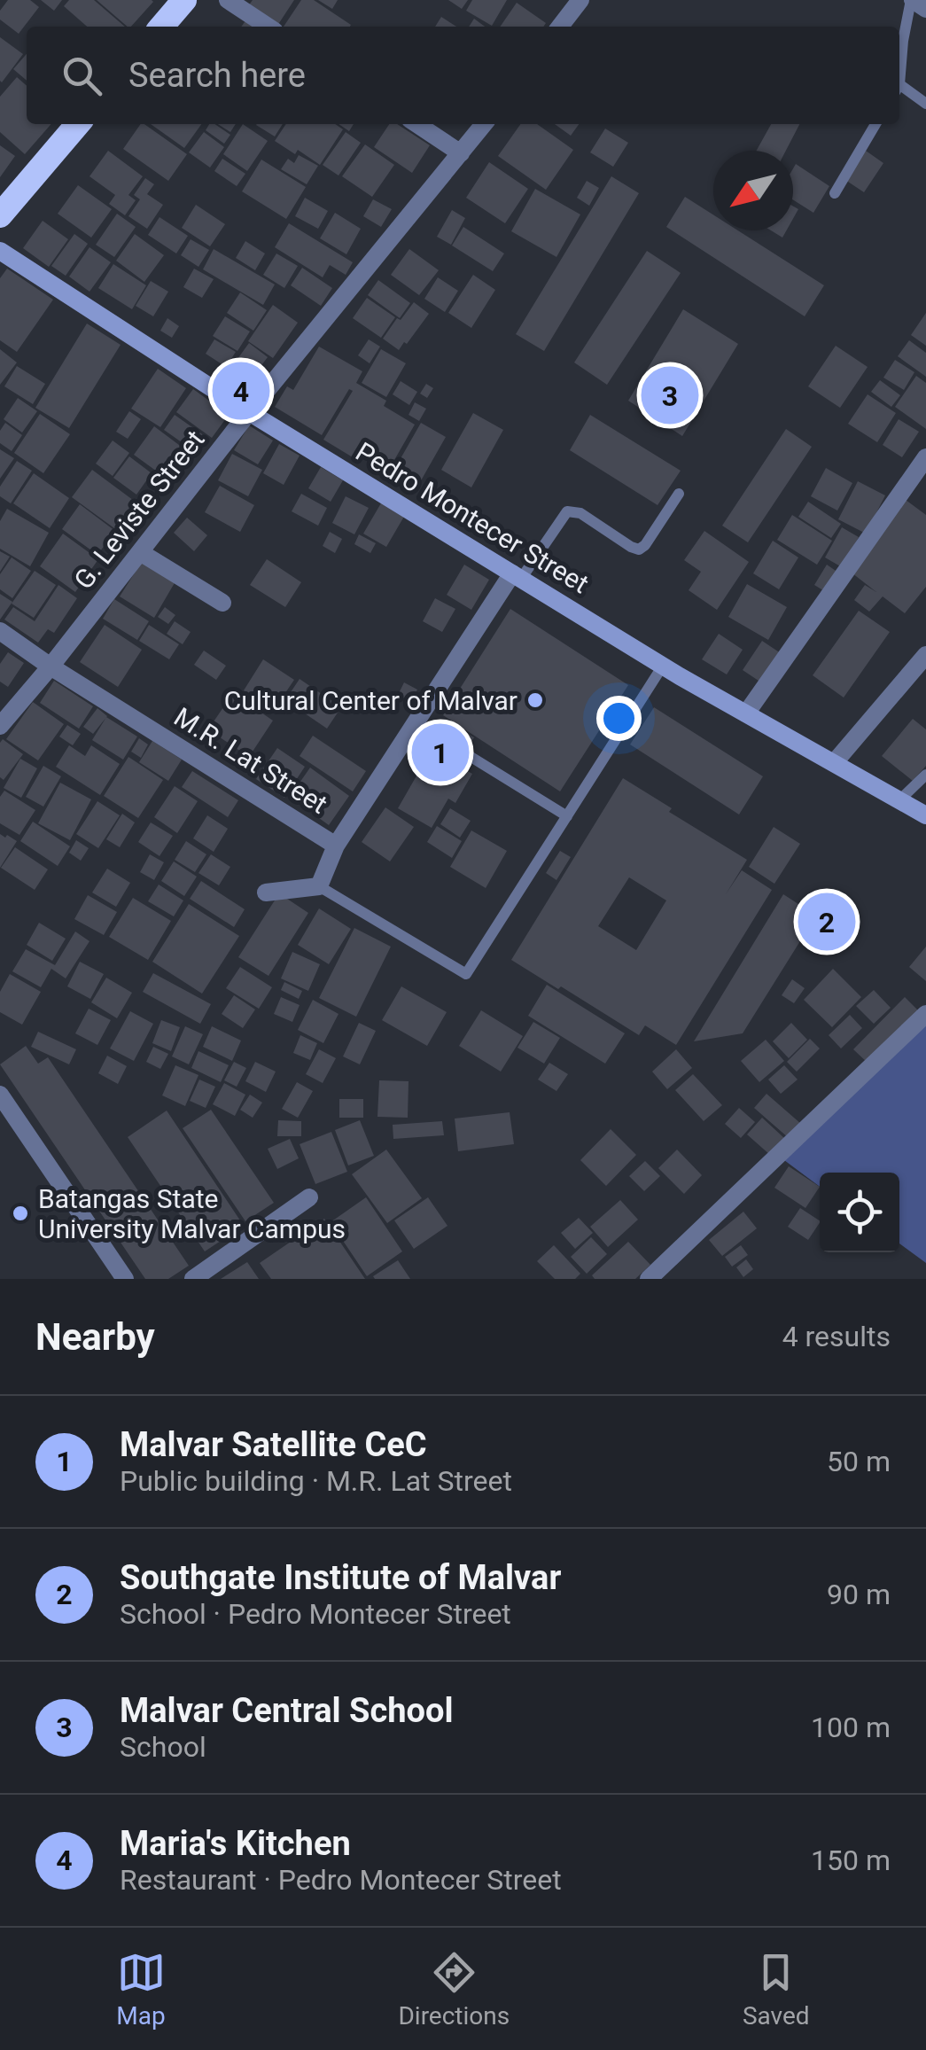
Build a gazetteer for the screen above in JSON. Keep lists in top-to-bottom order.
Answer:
{
  "streets": {
    "main road": ["Pedro Montecer Street"],
    "street": ["G. Leviste Street", "M.R. Lat Street"]
  },
  "crossings": [
    ["G. Leviste Street", "Pedro Montecer Street"],
    ["G. Leviste Street", "M.R. Lat Street"],
    ["Pedro Montecer Street", "M.R. Lat Street"]
  ],
  "places": ["Cultural Center of Malvar", "Batangas State University Malvar Campus"],
  "north": "bottom left",
  "page": {
    "search": "Search here",
    "pins": [
      "4",
      "3",
      "1",
      "2"
    ],
    "heading": ["Nearby", "4 results"],
    "list": [
      {
        "mark": "1",
        "name": "Malvar Satellite CeC",
        "note": "Public building · M.R. Lat Street",
        "value": "50 m"
      },
      {
        "mark": "2",
        "name": "Southgate Institute of Malvar",
        "note": "School · Pedro Montecer Street",
        "value": "90 m"
      },
      {
        "mark": "3",
        "name": "Malvar Central School",
        "note": "School",
        "value": "100 m"
      },
      {
        "mark": "4",
        "name": "Maria's Kitchen",
        "note": "Restaurant · Pedro Montecer Street",
        "value": "150 m"
      }
    ],
    "nav": ["Map", "Directions", "Saved"]
  }
}
